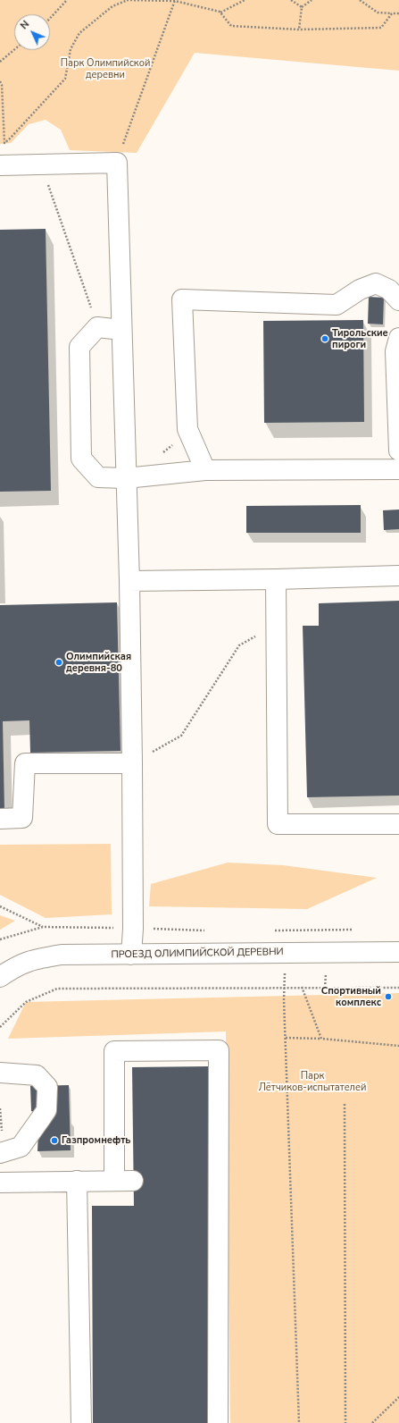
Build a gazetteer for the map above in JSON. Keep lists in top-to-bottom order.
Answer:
{
  "streets": {
    "street": ["ПРОЕЗД ОЛИМПИЙСКОЙ ДЕРЕВНИ"]
  },
  "parks": ["Парк Олимпийской деревни", "Парк Лётчиков-испытателей"],
  "places": [
    "Тирольские пироги",
    "Олимпийская деревня-80",
    "Спортивный комплекс",
    "Газпромнефть"
  ],
  "north": "top left"
}
